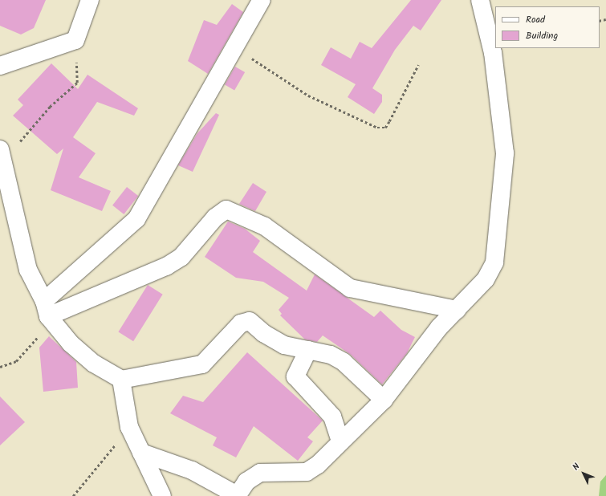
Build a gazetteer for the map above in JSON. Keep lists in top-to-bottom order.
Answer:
{
  "legend": ["Road", "Building"],
  "north": "top left"
}
